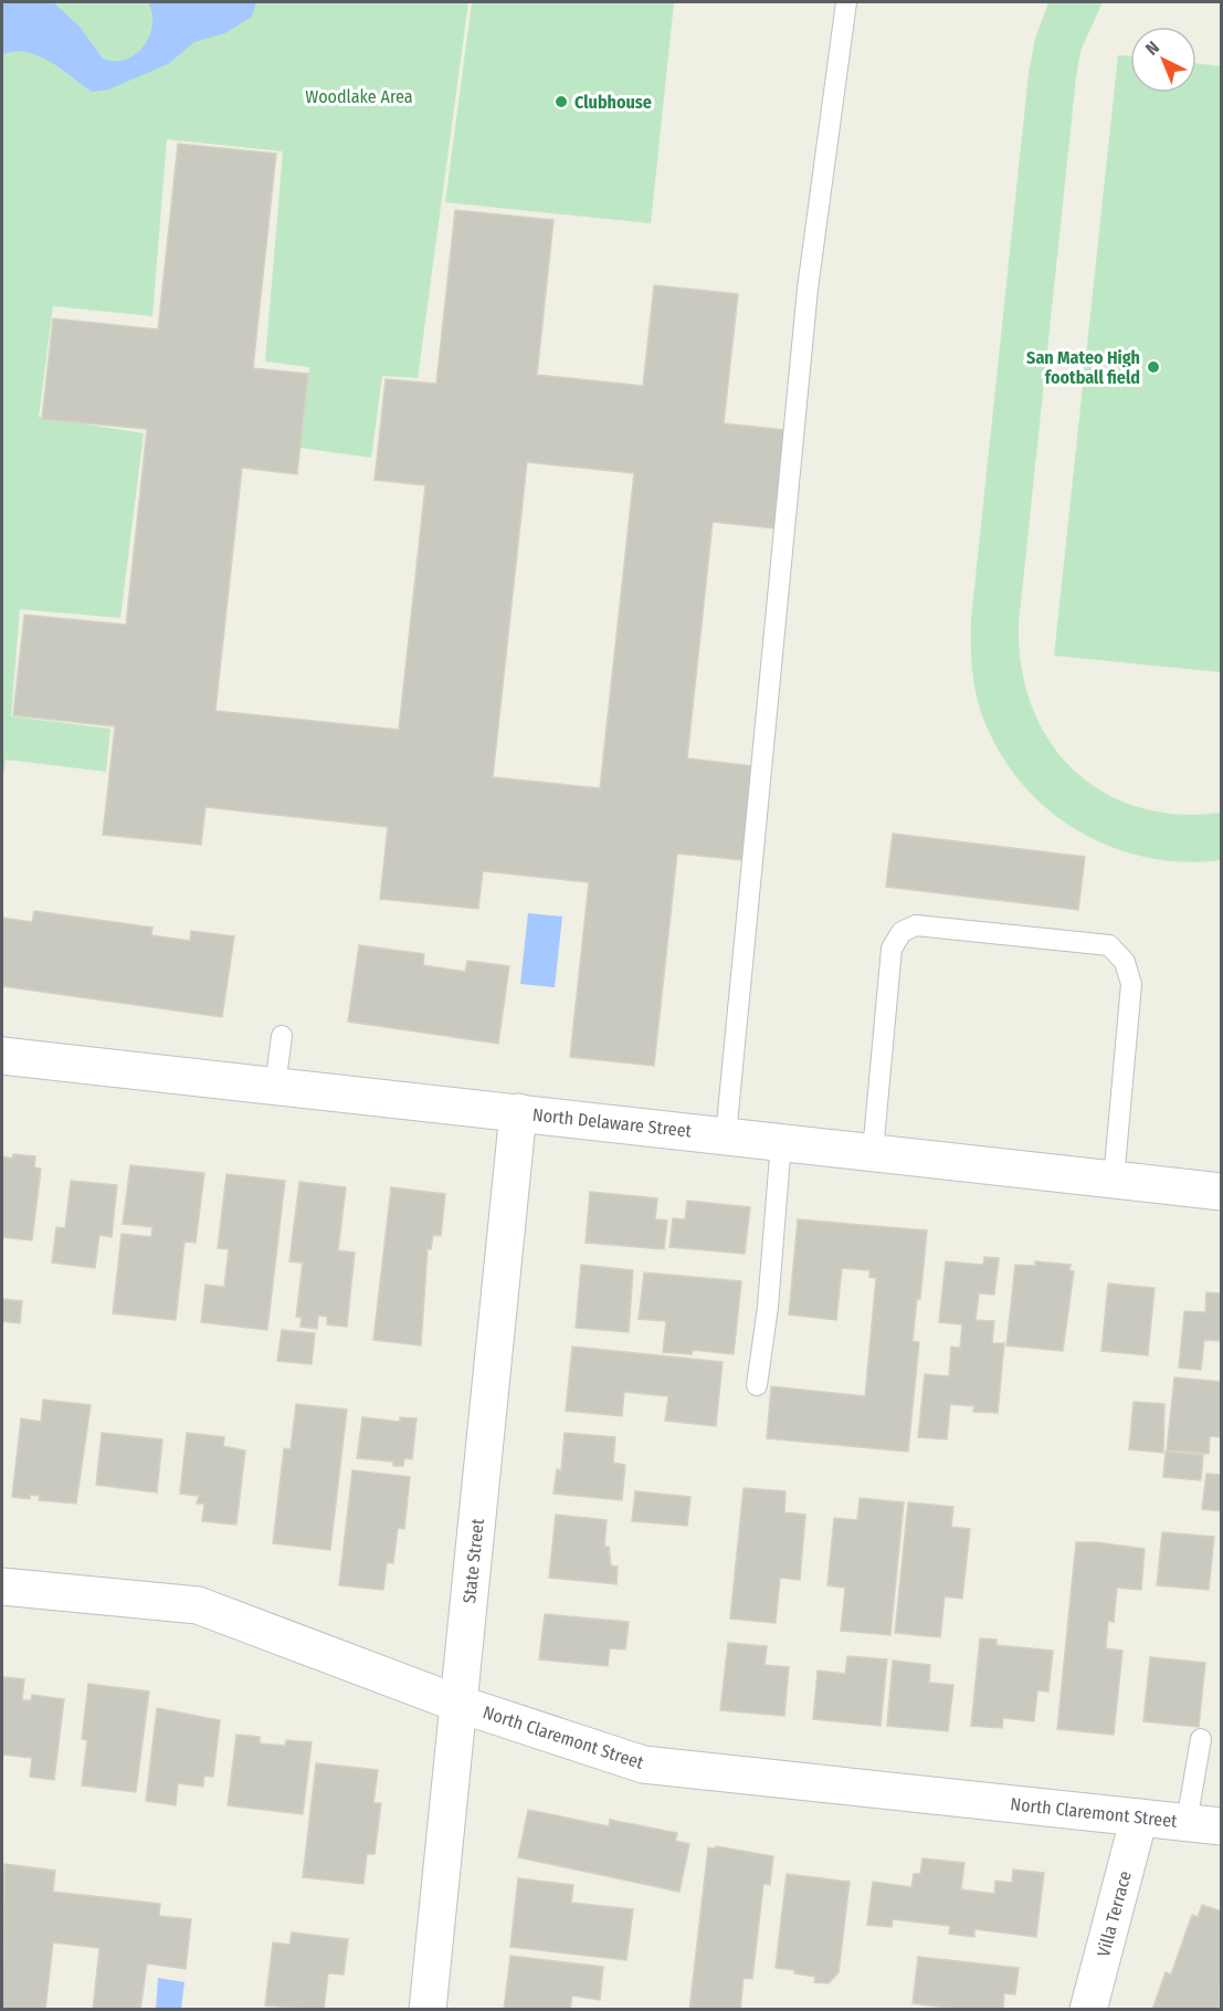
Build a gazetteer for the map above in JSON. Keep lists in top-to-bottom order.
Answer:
{
  "streets": {
    "street": [
      "North Delaware Street",
      "State Street",
      "North Claremont Street",
      "Villa Terrace"
    ]
  },
  "crossings": [
    ["North Delaware Street", "State Street"],
    ["State Street", "North Claremont Street"],
    ["North Claremont Street", "Villa Terrace"]
  ],
  "parks": ["Woodlake Area"],
  "places": ["Clubhouse", "San Mateo High football field"],
  "north": "top left"
}
